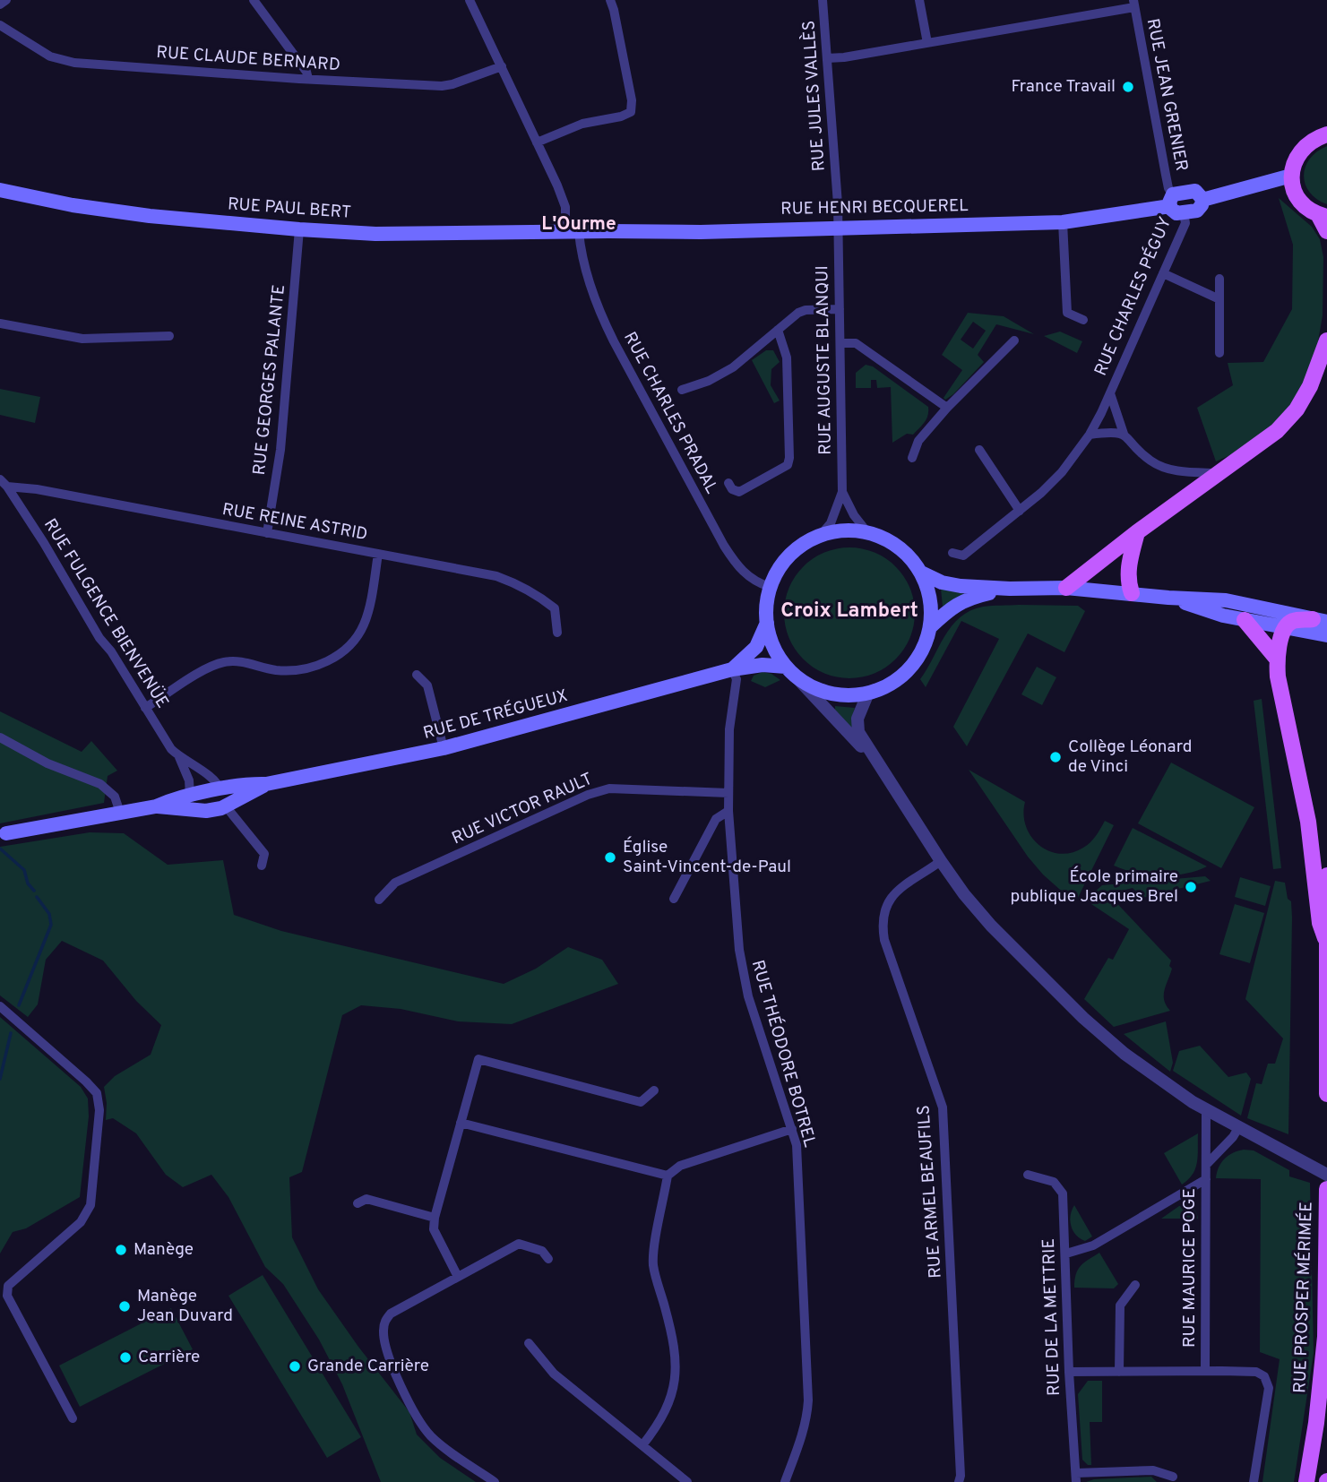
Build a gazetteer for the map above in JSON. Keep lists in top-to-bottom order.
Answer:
{
  "streets": {
    "main road": [
      "RUE HENRI BECQUEREL",
      "RUE PAUL BERT",
      "RUE DE TRÉGUEUX",
      "RUE PROSPER MÉRIMÉE"
    ],
    "street": [
      "RUE CLAUDE BERNARD",
      "RUE JEAN GRENIER",
      "RUE JULES VALLÈS",
      "RUE CHARLES PÉGUY",
      "RUE AUGUSTE BLANQUI",
      "RUE GEORGES PALANTE",
      "RUE CHARLES PRADAL",
      "RUE REINE ASTRID",
      "RUE FULGENCE BIENVENÜE",
      "RUE VICTOR RAULT",
      "RUE THÉODORE BOTREL",
      "RUE ARMEL BEAUFILS",
      "RUE MAURICE POGE",
      "RUE DE LA METTRIE"
    ]
  },
  "crossings": [
    ["RUE CLAUDE BERNARD", "RUE CHARLES PRADAL"],
    ["RUE JEAN GRENIER", "RUE HENRI BECQUEREL"],
    ["RUE JULES VALLÈS", "RUE HENRI BECQUEREL"],
    ["RUE JULES VALLÈS", "RUE AUGUSTE BLANQUI"],
    ["RUE HENRI BECQUEREL", "RUE PAUL BERT"],
    ["RUE HENRI BECQUEREL", "RUE AUGUSTE BLANQUI"],
    ["RUE HENRI BECQUEREL", "RUE CHARLES PRADAL"],
    ["RUE PAUL BERT", "RUE GEORGES PALANTE"],
    ["RUE PAUL BERT", "RUE CHARLES PRADAL"],
    ["RUE AUGUSTE BLANQUI", "RUE CHARLES PRADAL"],
    ["RUE AUGUSTE BLANQUI", "RUE DE TRÉGUEUX"],
    ["RUE GEORGES PALANTE", "RUE REINE ASTRID"],
    ["RUE CHARLES PRADAL", "RUE DE TRÉGUEUX"],
    ["RUE REINE ASTRID", "RUE FULGENCE BIENVENÜE"],
    ["RUE FULGENCE BIENVENÜE", "RUE DE TRÉGUEUX"],
    ["RUE DE TRÉGUEUX", "RUE THÉODORE BOTREL"],
    ["RUE VICTOR RAULT", "RUE THÉODORE BOTREL"]
  ],
  "districts": ["L'Ourme", "Croix Lambert"],
  "places": [
    "France Travail",
    "Collège Léonard de Vinci",
    "Église Saint-Vincent-de-Paul",
    "École primaire publique Jacques Brel",
    "Manège",
    "Manège Jean Duvard",
    "Carrière",
    "Grande Carrière"
  ]
}
